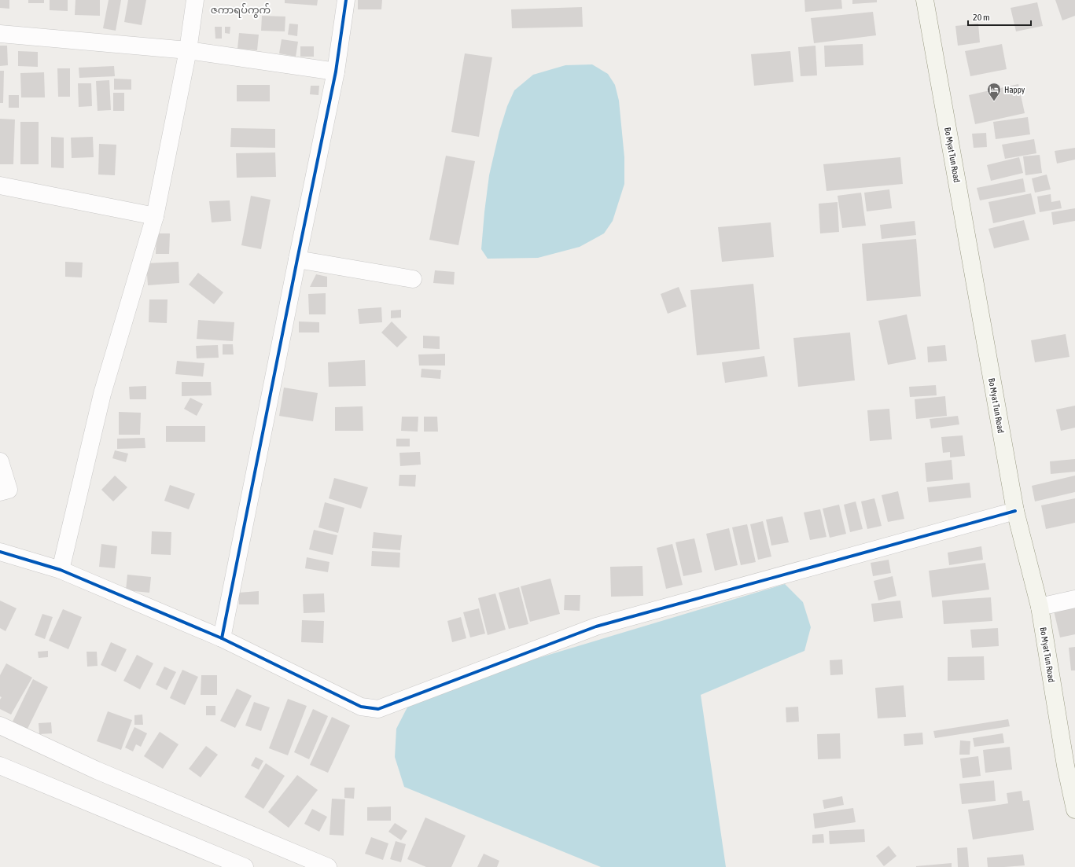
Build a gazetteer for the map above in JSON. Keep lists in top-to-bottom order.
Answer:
{
  "streets": {
    "main road": ["Bo Myat Tun Road"]
  },
  "districts": ["ဇကာရပ်ကွက်"],
  "places": {
    "hotel": ["Happy"]
  },
  "scale_bar": "20 m"
}
